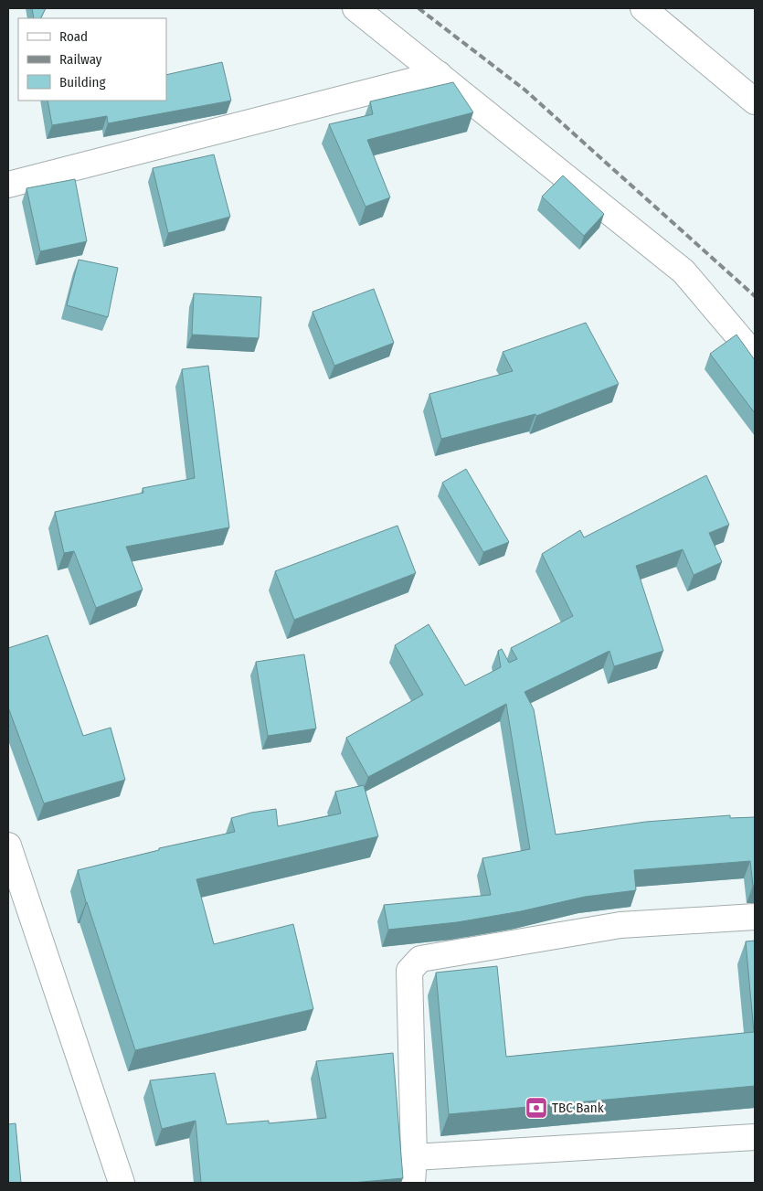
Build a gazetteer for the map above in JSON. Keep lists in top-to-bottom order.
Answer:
{
  "places": {
    "bank": ["TBC Bank"]
  },
  "legend": ["Road", "Railway", "Building"]
}
